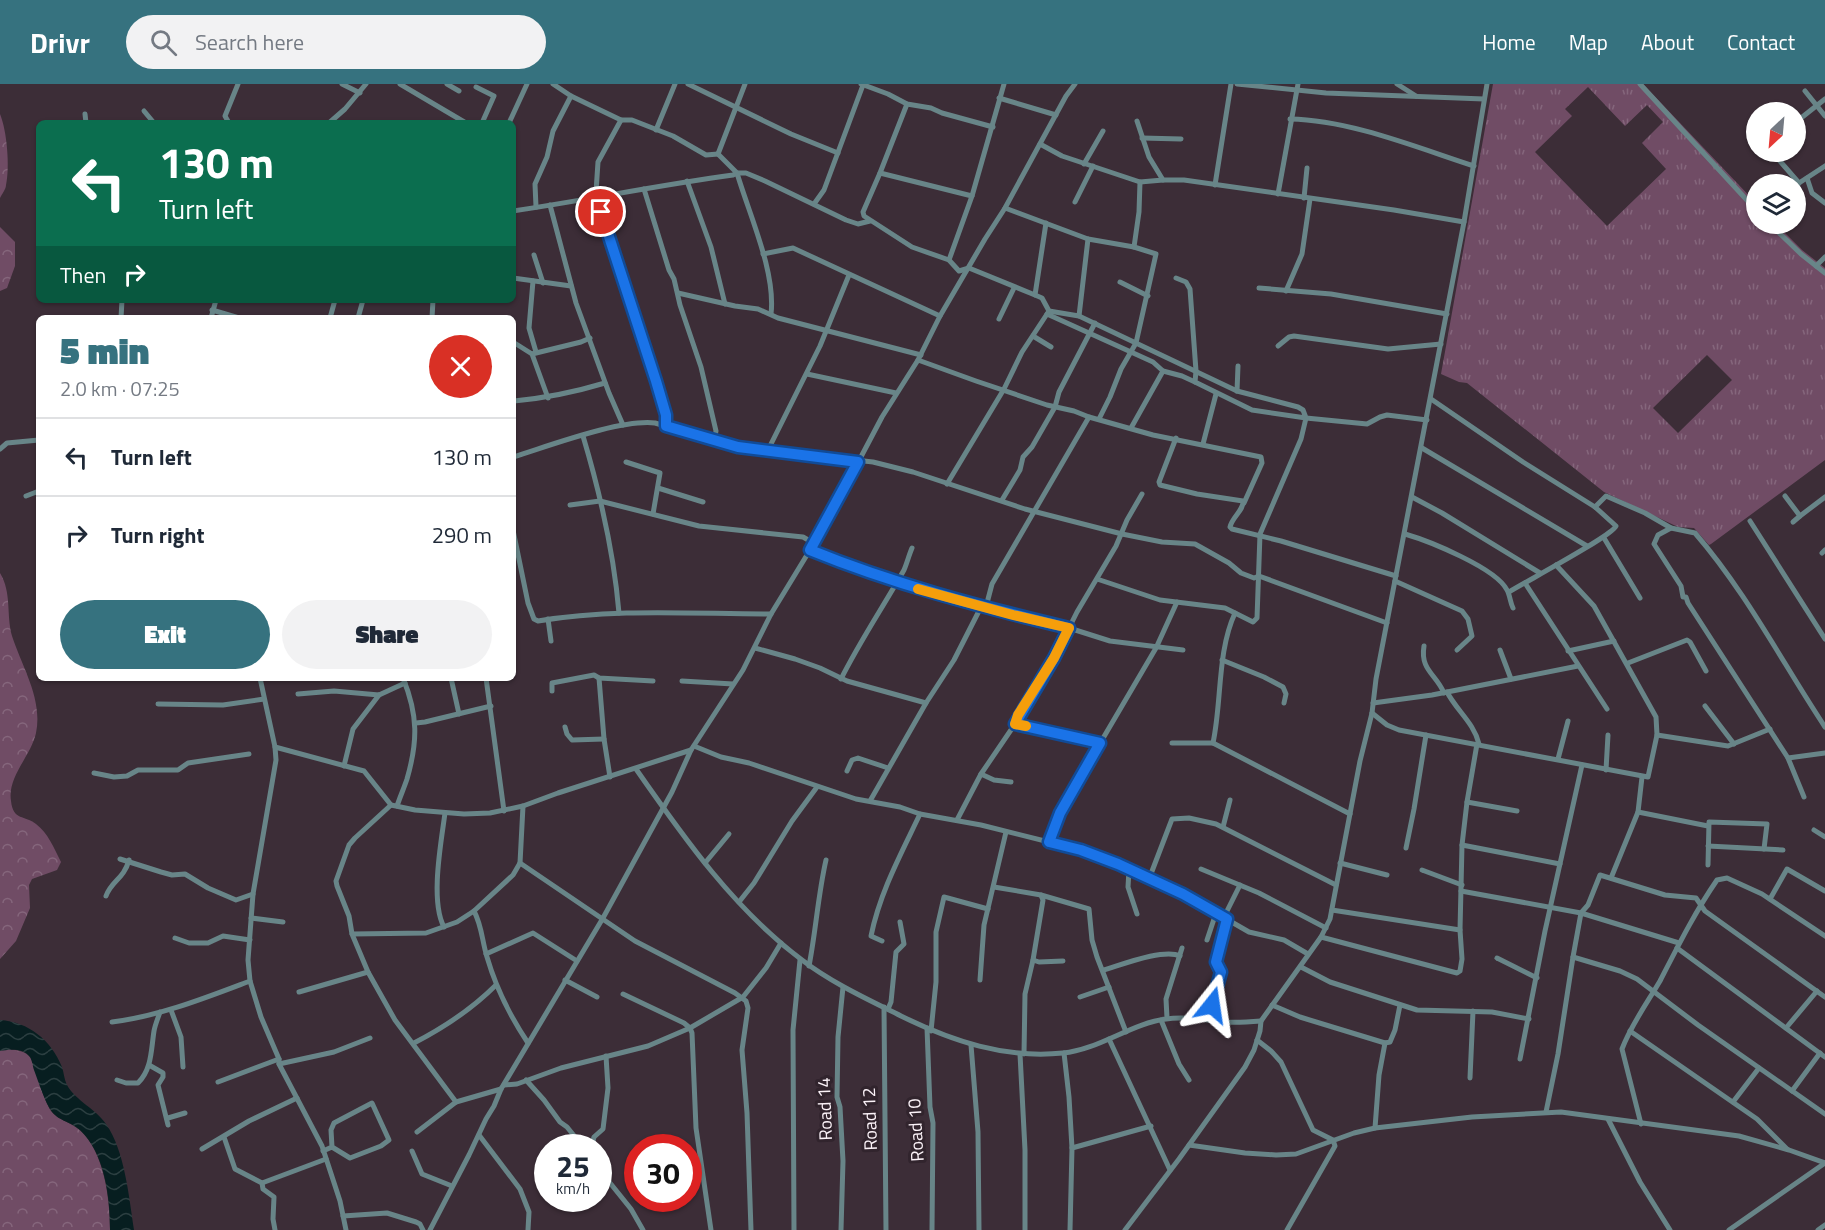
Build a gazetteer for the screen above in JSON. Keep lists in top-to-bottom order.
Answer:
{
  "streets": {
    "street": ["Road 14", "Road 12", "Road 10"]
  },
  "north": "bottom left",
  "page": {
    "header": "Drivr",
    "search": "Search here",
    "nav": [
      "Home",
      "Map",
      "About",
      "Contact"
    ],
    "turn": ["130 m", "Turn left"],
    "then": "Then",
    "heading": ["5 min", "2.0 km · 07:25"],
    "list": [
      {
        "name": "Turn left",
        "value": "130 m"
      },
      {
        "name": "Turn right",
        "value": "290 m"
      }
    ],
    "buttons": ["Exit", "Share"],
    "speed": "25 km/h",
    "limit": "30"
  }
}
